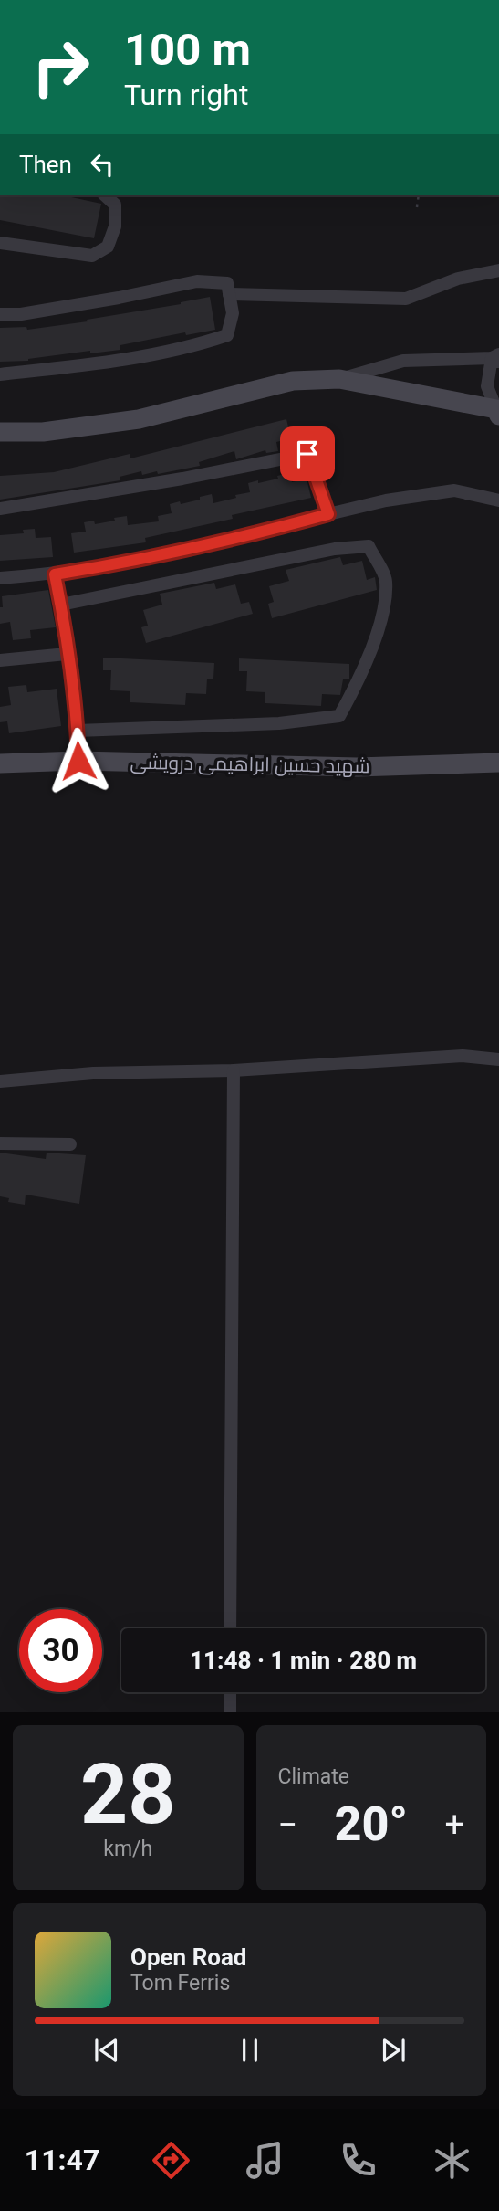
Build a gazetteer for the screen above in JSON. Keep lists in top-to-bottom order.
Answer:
{
  "streets": {
    "street": ["شهید حسین ابراهیمی درویشی"]
  },
  "page": {
    "turn": ["100 m", "Turn right"],
    "then": "Then",
    "limit": "30",
    "trip": "11:48 · 1 min · 280 m",
    "tile": [
      ["28", "km/h"],
      "Climate"
    ],
    "heat": ["−", "20°", "+"],
    "song": ["Open Road", "Tom Ferris"],
    "tabs": "11:47"
  }
}
